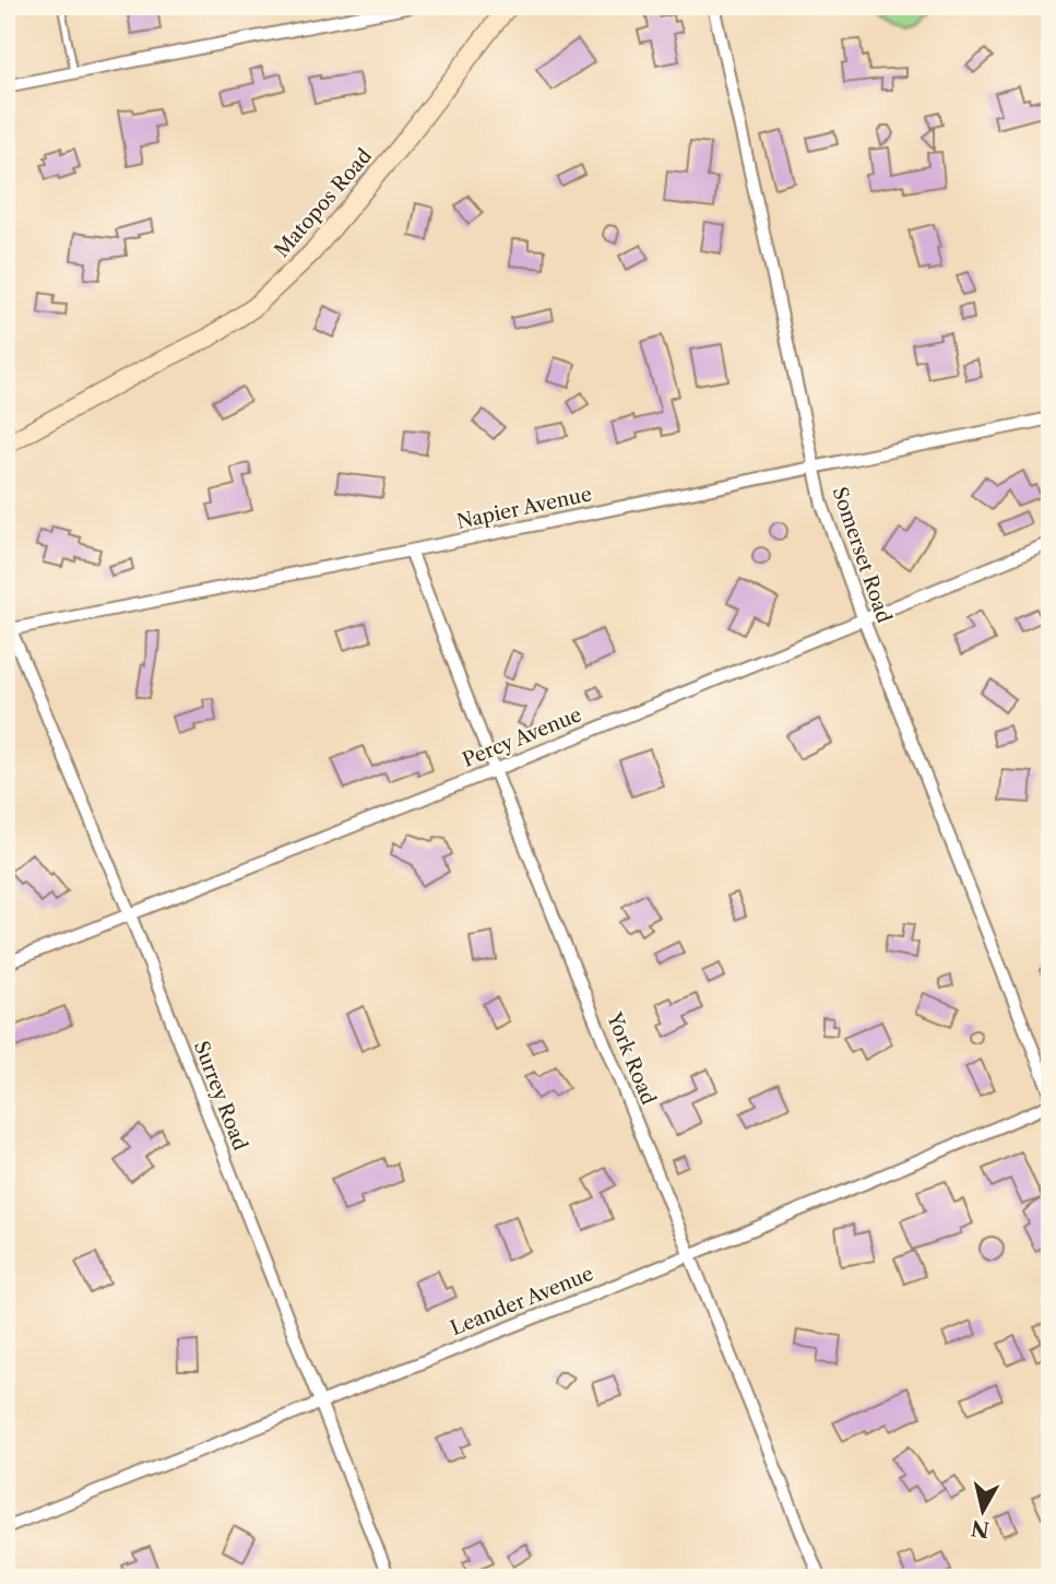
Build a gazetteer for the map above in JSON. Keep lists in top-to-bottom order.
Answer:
{
  "streets": {
    "main road": ["Matopos Road"],
    "street": [
      "Napier Avenue",
      "Somerset Road",
      "Percy Avenue",
      "York Road",
      "Surrey Road",
      "Leander Avenue"
    ]
  },
  "crossings": [
    ["Napier Avenue", "Somerset Road"],
    ["Napier Avenue", "York Road"],
    ["Napier Avenue", "Surrey Road"],
    ["Somerset Road", "Percy Avenue"],
    ["Percy Avenue", "York Road"],
    ["Percy Avenue", "Surrey Road"],
    ["York Road", "Leander Avenue"],
    ["Surrey Road", "Leander Avenue"]
  ],
  "north": "bottom"
}
